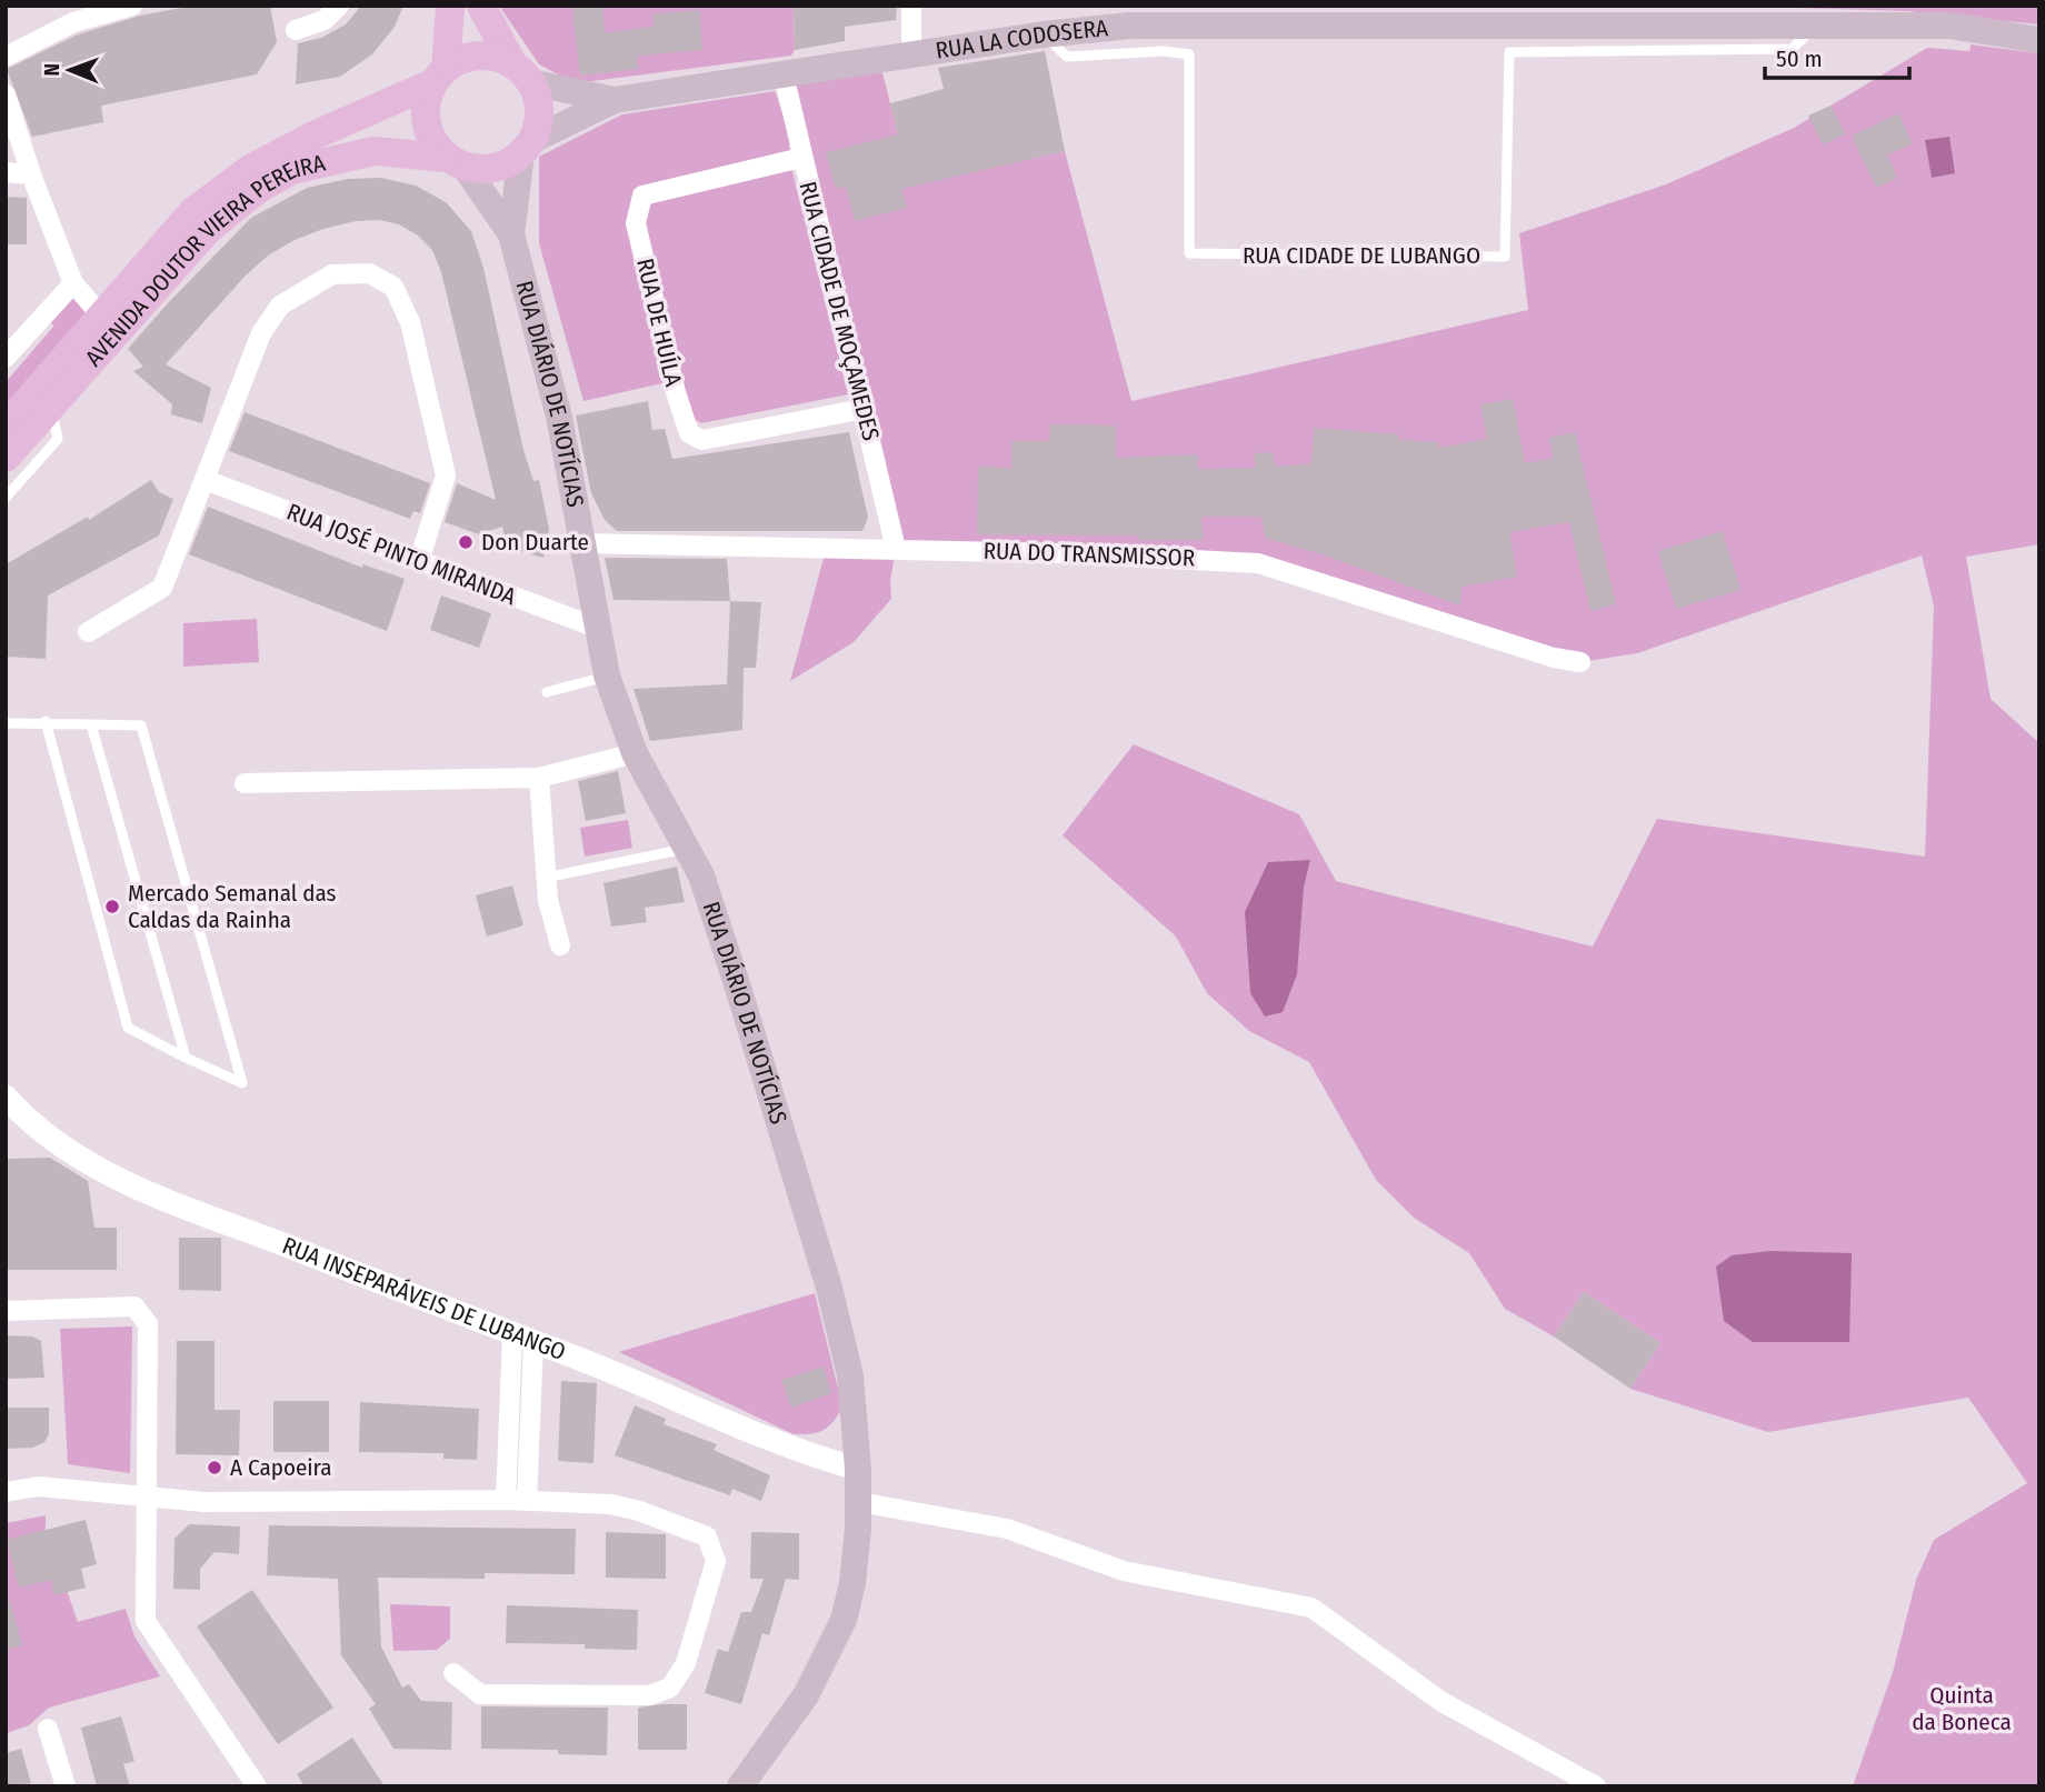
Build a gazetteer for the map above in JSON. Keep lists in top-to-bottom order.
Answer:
{
  "streets": {
    "main road": ["RUA LA CODOSERA", "AVENIDA DOUTOR VIEIRA PEREIRA", "RUA DIÁRIO DE NOTÍCIAS"],
    "street": [
      "RUA CIDADE DE MOÇAMEDES",
      "RUA DE HUÍLA",
      "RUA JOSÉ PINTO MIRANDA",
      "RUA DO TRANSMISSOR",
      "RUA INSEPARÁVEIS DE LUBANGO"
    ],
    "lane": ["RUA CIDADE DE LUBANGO"]
  },
  "crossings": [
    ["RUA LA CODOSERA", "RUA CIDADE DE LUBANGO"],
    ["RUA LA CODOSERA", "AVENIDA DOUTOR VIEIRA PEREIRA"],
    ["RUA LA CODOSERA", "RUA CIDADE DE MOÇAMEDES"],
    ["RUA CIDADE DE MOÇAMEDES", "RUA DE HUÍLA"],
    ["RUA CIDADE DE MOÇAMEDES", "RUA DO TRANSMISSOR"],
    ["RUA DIÁRIO DE NOTÍCIAS", "RUA JOSÉ PINTO MIRANDA"],
    ["RUA DIÁRIO DE NOTÍCIAS", "RUA DO TRANSMISSOR"],
    ["RUA DIÁRIO DE NOTÍCIAS", "RUA INSEPARÁVEIS DE LUBANGO"]
  ],
  "parks": ["Quinta da Boneca"],
  "places": ["Don Duarte", "Mercado Semanal das Caldas da Rainha", "A Capoeira"],
  "scale_bar": "50 m",
  "north": "left"
}
